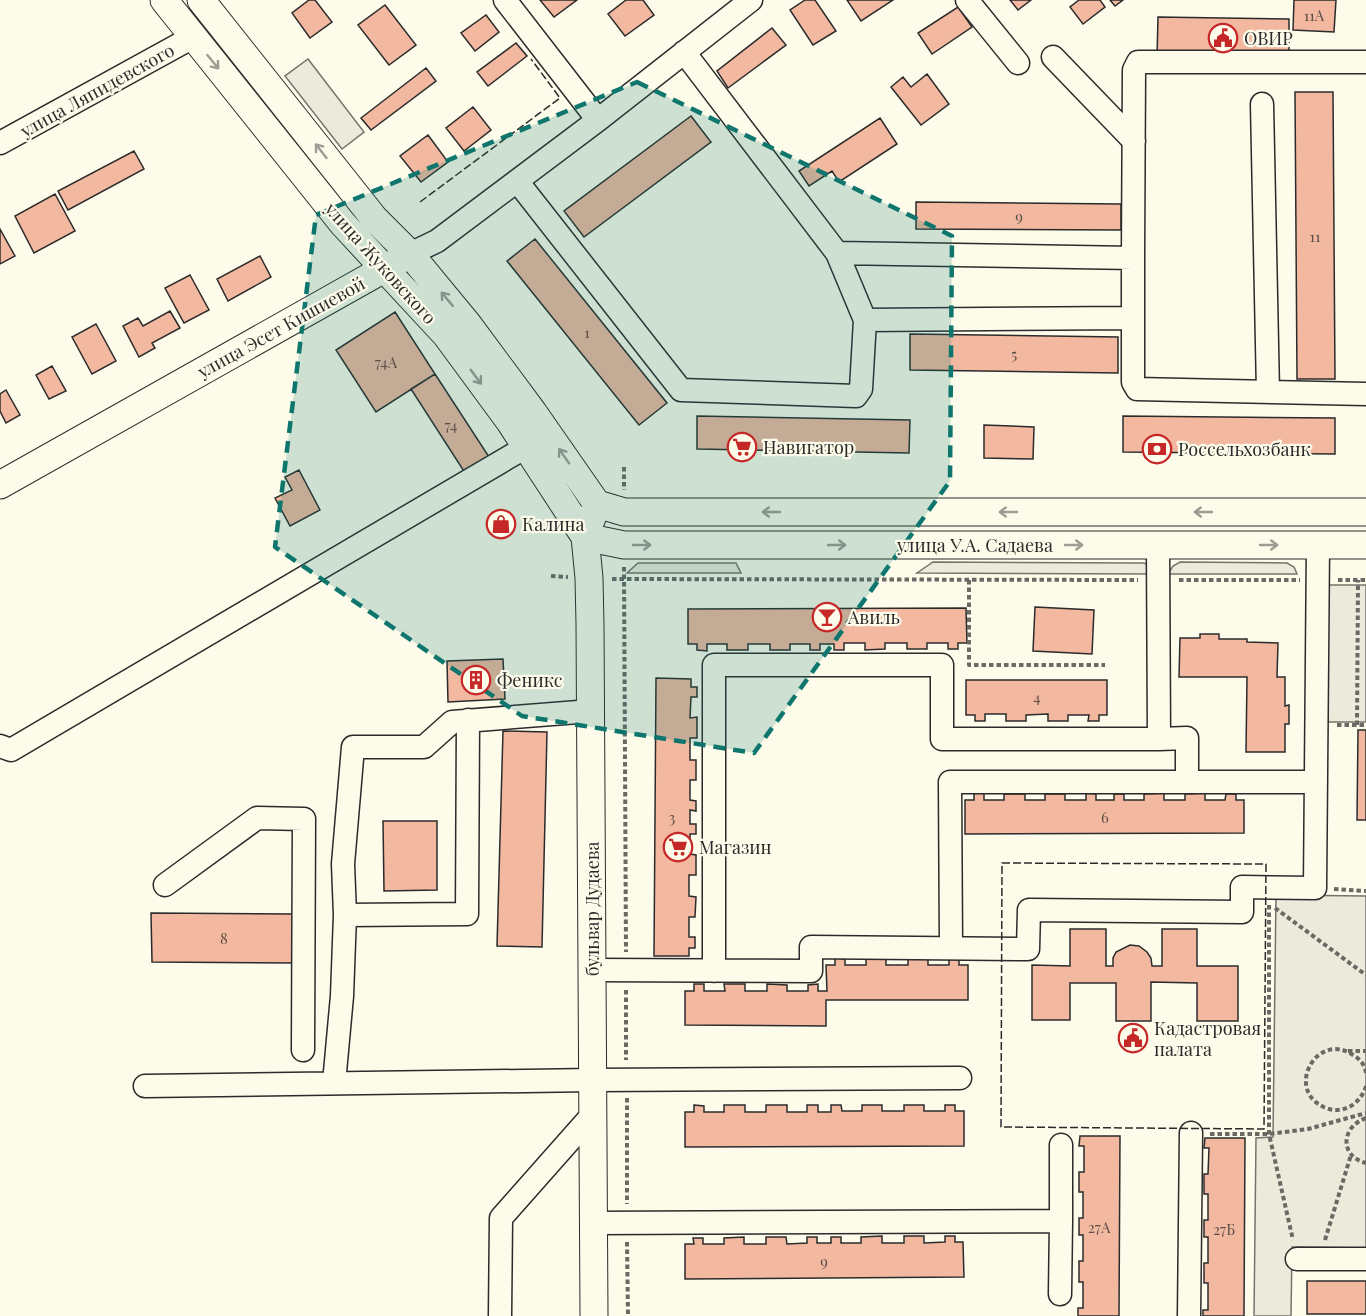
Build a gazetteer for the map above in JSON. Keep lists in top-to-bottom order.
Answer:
{
  "streets": {
    "main road": [
      "улица Жуковского",
      "улица Эсет Кишиевой",
      "улица У.А. Садаева",
      "бульвар Дудаева"
    ],
    "street": ["улица Ляпидевского"]
  },
  "crossings": [
    ["улица Ляпидевского", "улица Жуковского"],
    ["улица Жуковского", "улица Эсет Кишиевой"],
    ["улица Жуковского", "улица У.А. Садаева"],
    ["улица Жуковского", "бульвар Дудаева"],
    ["улица У.А. Садаева", "бульвар Дудаева"]
  ],
  "places": {
    "public building": ["ОВИР", "Кадастровая палата"],
    "supermarket": ["Навигатор", "Магазин"],
    "bank": ["Россельхозбанк"],
    "shop": ["Калина"],
    "bar": ["Авиль"],
    "building": ["Феникс"]
  },
  "house_numbers": [
    "11А",
    "9",
    "11",
    "1",
    "5",
    "74А",
    "74",
    "4",
    "3",
    "6",
    "8",
    "27А",
    "27Б",
    "9"
  ]
}
